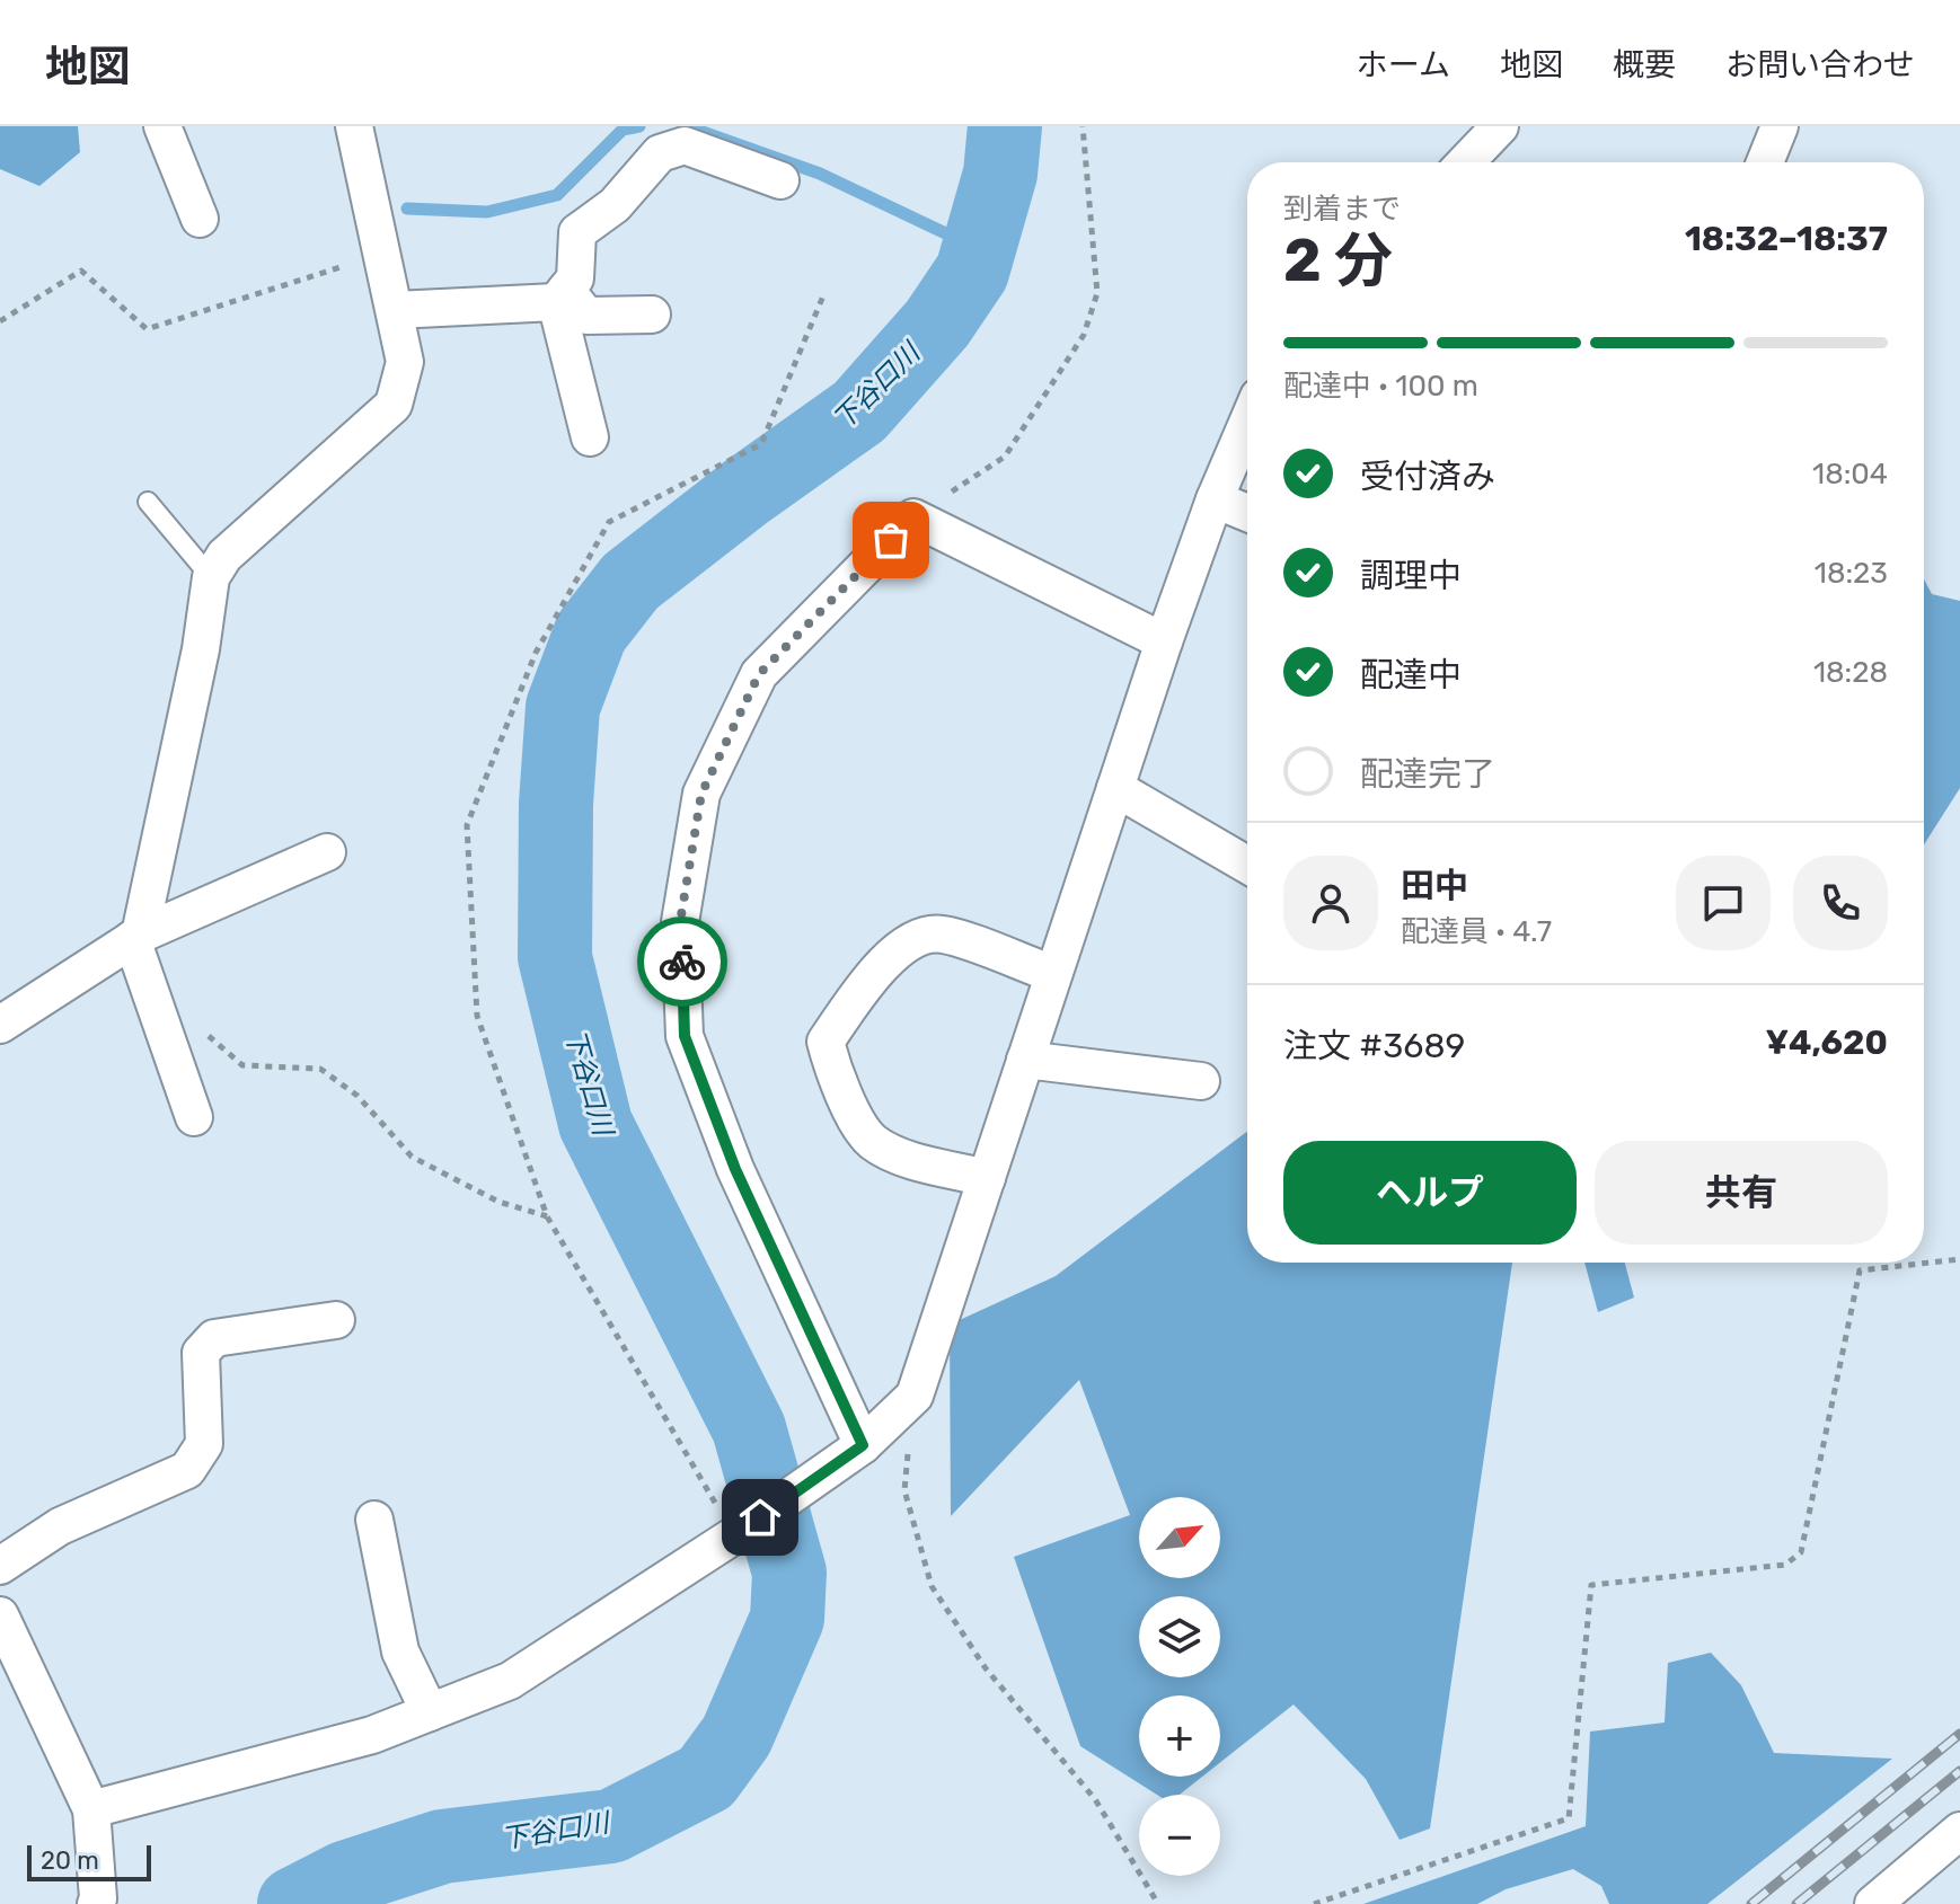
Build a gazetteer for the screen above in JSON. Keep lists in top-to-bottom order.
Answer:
{
  "water": ["下谷口川"],
  "scale_bar": "20 m",
  "north": "top right",
  "page": {
    "header": "地図",
    "nav": [
      "ホーム",
      "地図",
      "概要",
      "お問い合わせ"
    ],
    "heading": ["2 分", "到着まで", "18:32–18:37"],
    "panel": [
      "田中",
      "配達員 · 4.7",
      "注文 #3689",
      "¥4,620"
    ],
    "bar": "配達中 · 100 m",
    "list": [
      ["受付済み", "18:04"],
      ["調理中", "18:23"],
      ["配達中", "18:28"],
      "配達完了"
    ],
    "buttons": ["ヘルプ", "共有"],
    "map_buttons": ["+", "−"],
    "scale": "20 m"
  }
}
